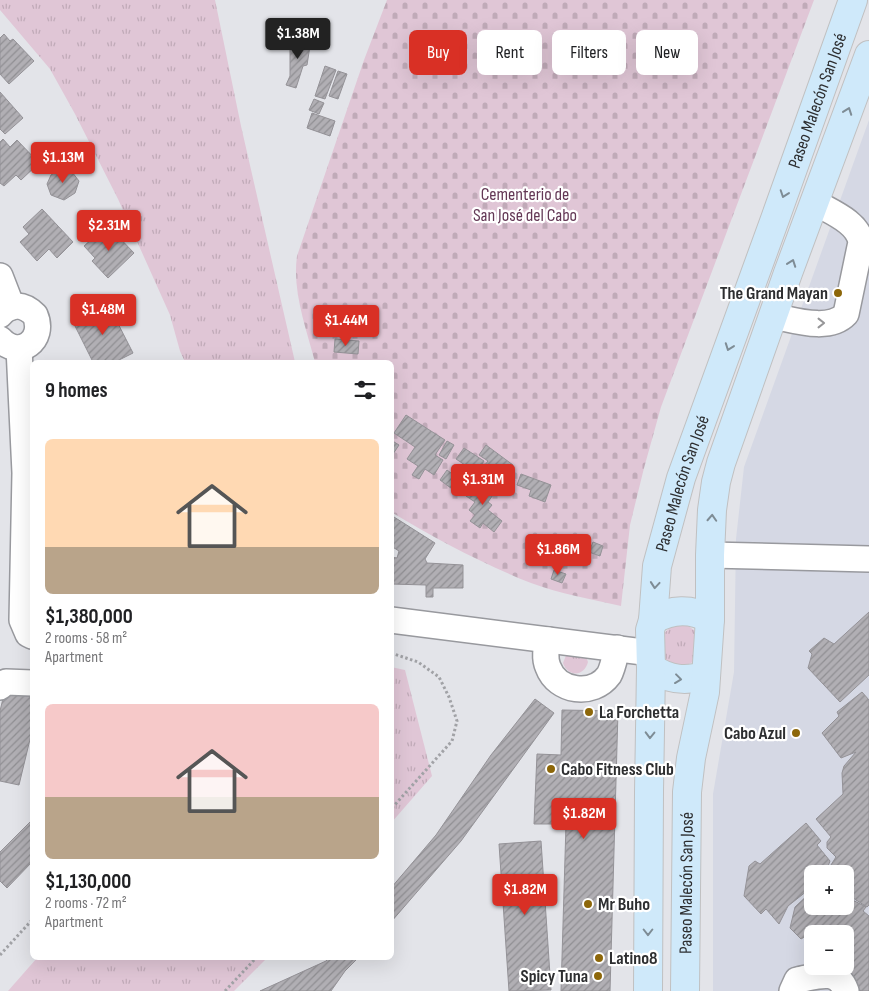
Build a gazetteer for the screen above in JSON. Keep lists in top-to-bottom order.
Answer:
{
  "streets": {
    "main road": ["Paseo Malecón San José"]
  },
  "parks": ["Cementerio de San José del Cabo"],
  "places": [
    "The Grand Mayan",
    "La Forchetta",
    "Cabo Azul",
    "Cabo Fitness Club",
    "Mr Buho",
    "Latino8",
    "Spicy Tuna"
  ],
  "page": {
    "price": [
      "$1.38M",
      "$1.13M",
      "$2.31M",
      "$1.48M",
      "$1.44M",
      "$1.31M",
      "$1.86M",
      "$1.82M",
      "$1.82M"
    ],
    "chip": [
      "Buy",
      "Rent",
      "Filters",
      "New"
    ],
    "heading": "9 homes",
    "list": [
      {
        "name": "$1,380,000",
        "note": "2 rooms · 58 m² · Apartment"
      },
      {
        "name": "$1,130,000",
        "note": "2 rooms · 72 m² · Apartment"
      }
    ],
    "map_buttons": ["+", "−"]
  }
}
